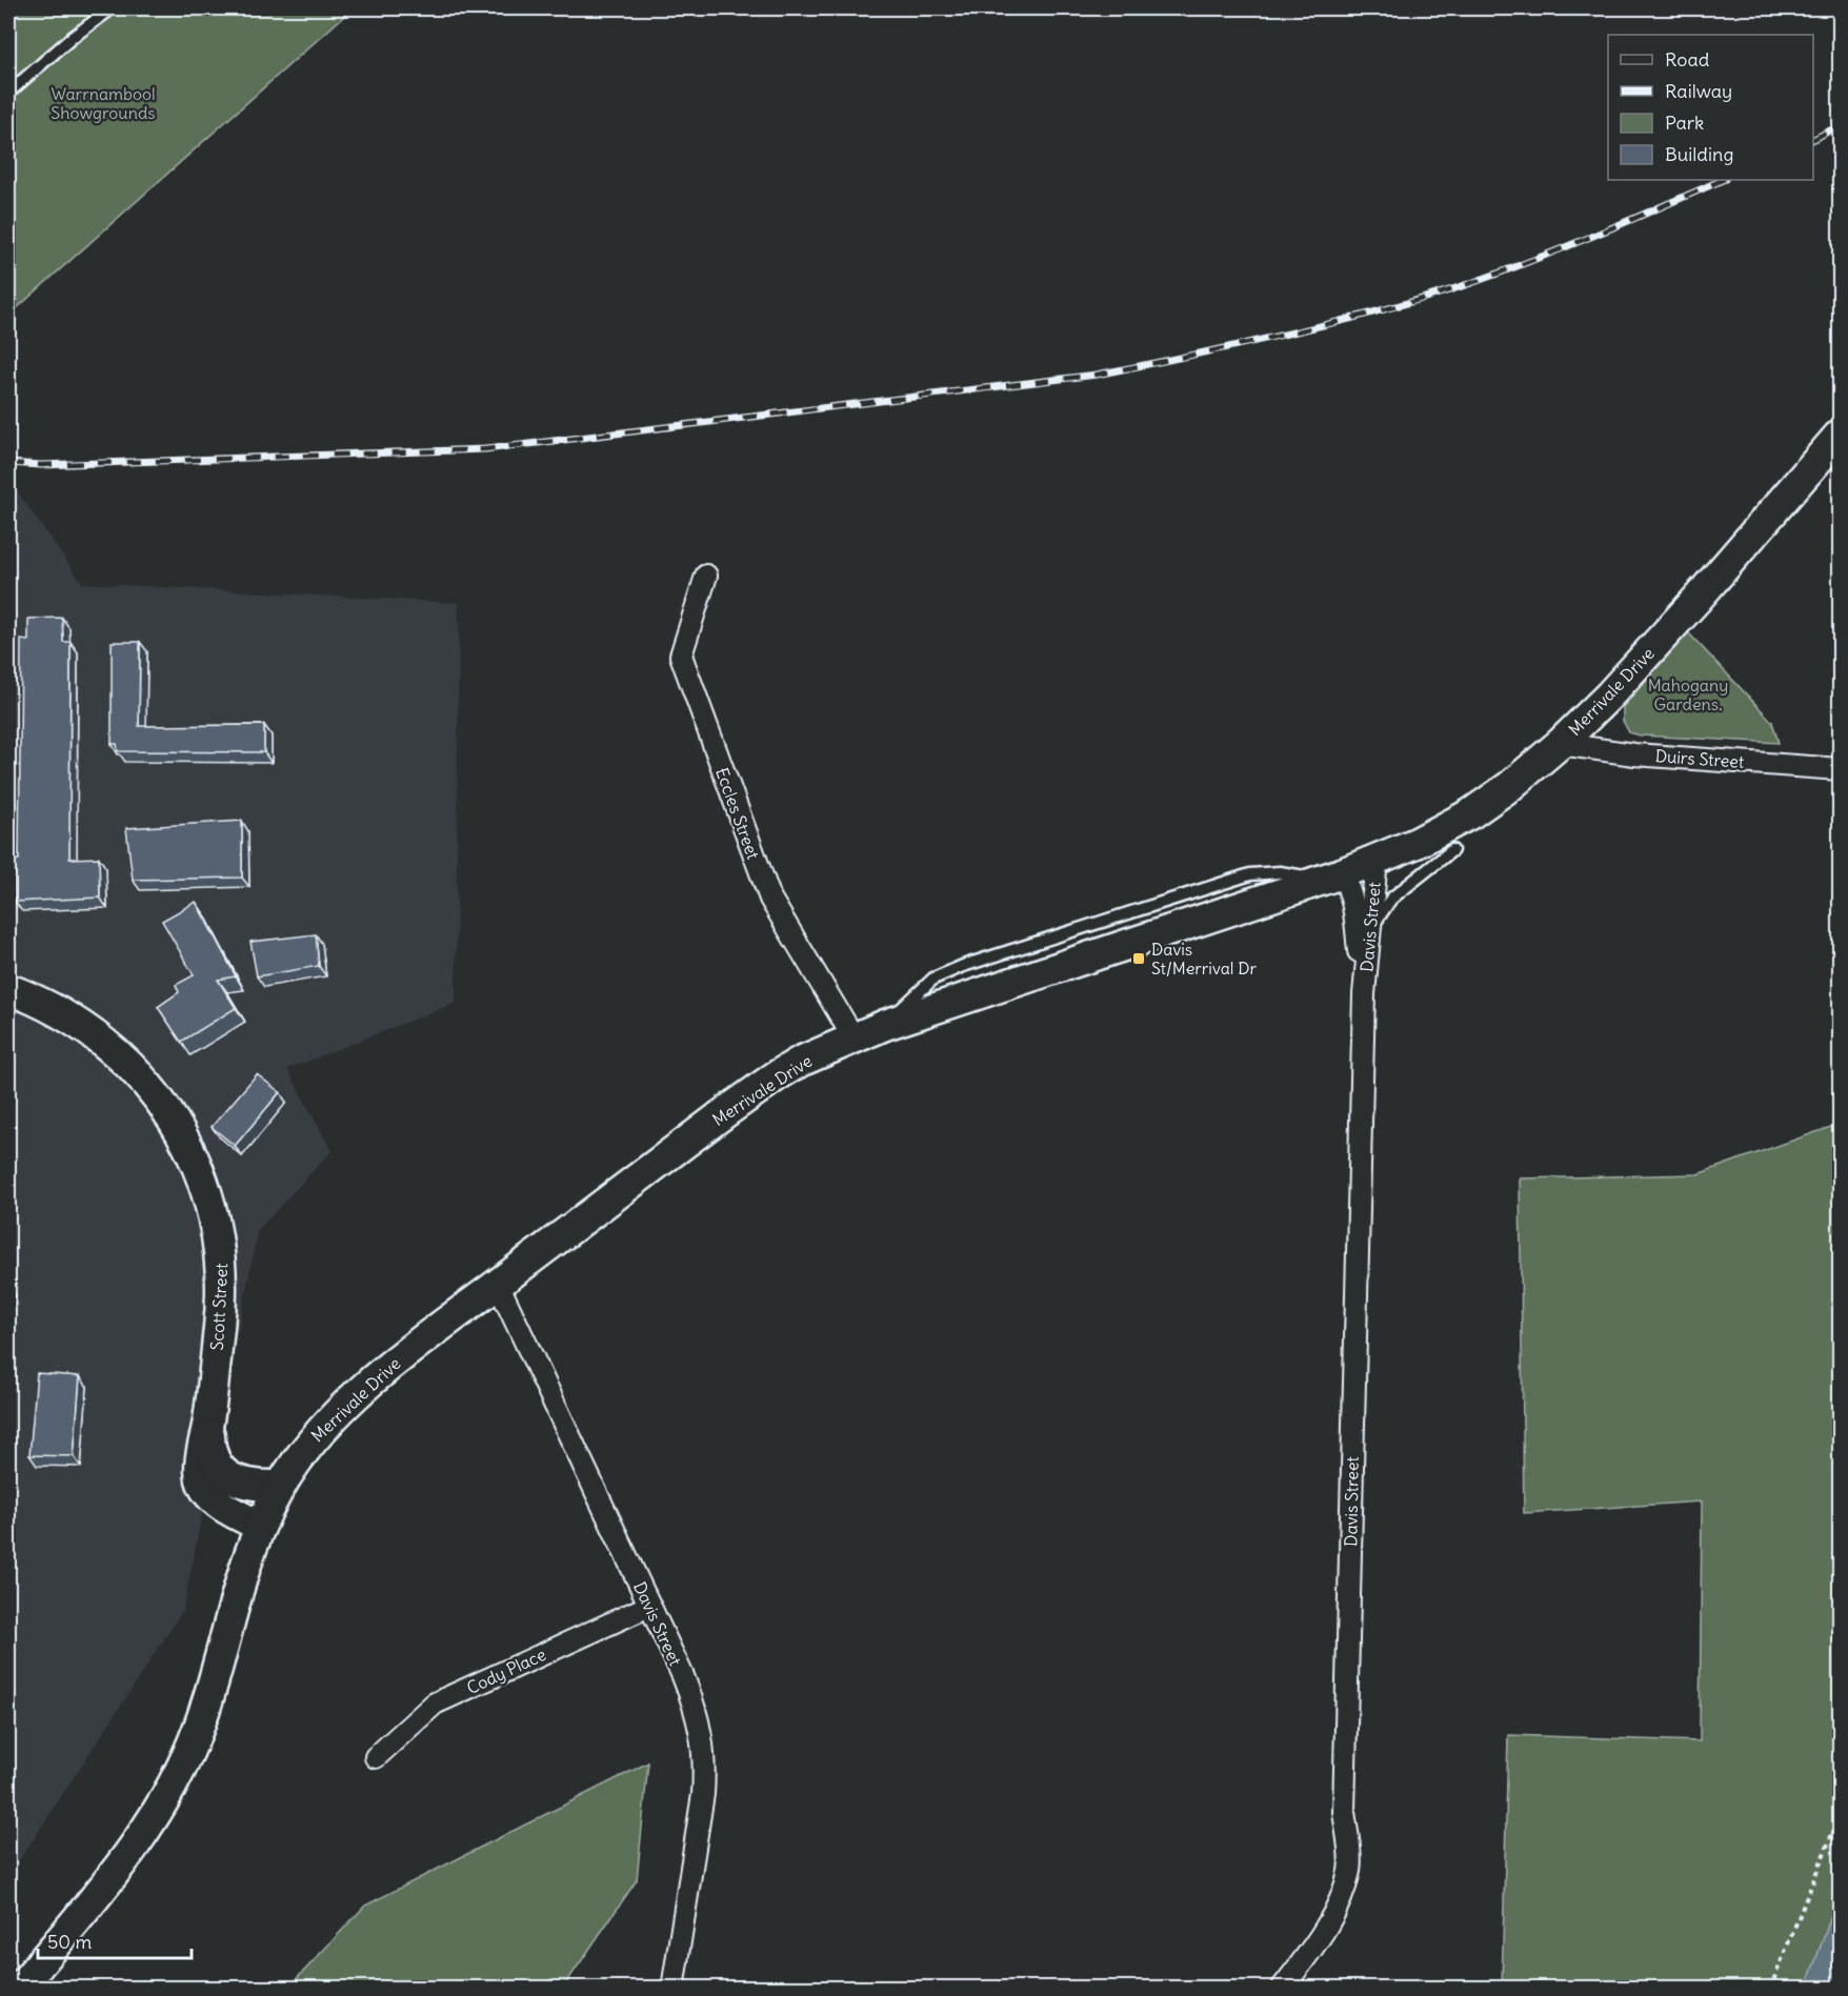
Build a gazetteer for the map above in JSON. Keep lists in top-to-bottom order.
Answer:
{
  "streets": {
    "street": [
      "Merrivale Drive",
      "Duirs Street",
      "Eccles Street",
      "Davis Street",
      "Scott Street",
      "Cody Place"
    ]
  },
  "crossings": [
    ["Merrivale Drive", "Duirs Street"],
    ["Merrivale Drive", "Eccles Street"],
    ["Merrivale Drive", "Davis Street"],
    ["Merrivale Drive", "Scott Street"],
    ["Davis Street", "Cody Place"]
  ],
  "parks": ["Warrnambool Showgrounds", "Mahogany Gardens."],
  "places": {
    "transit": ["Davis St/Merrival Dr"]
  },
  "legend": [
    "Road",
    "Railway",
    "Park",
    "Building"
  ],
  "scale_bar": "50 m"
}
